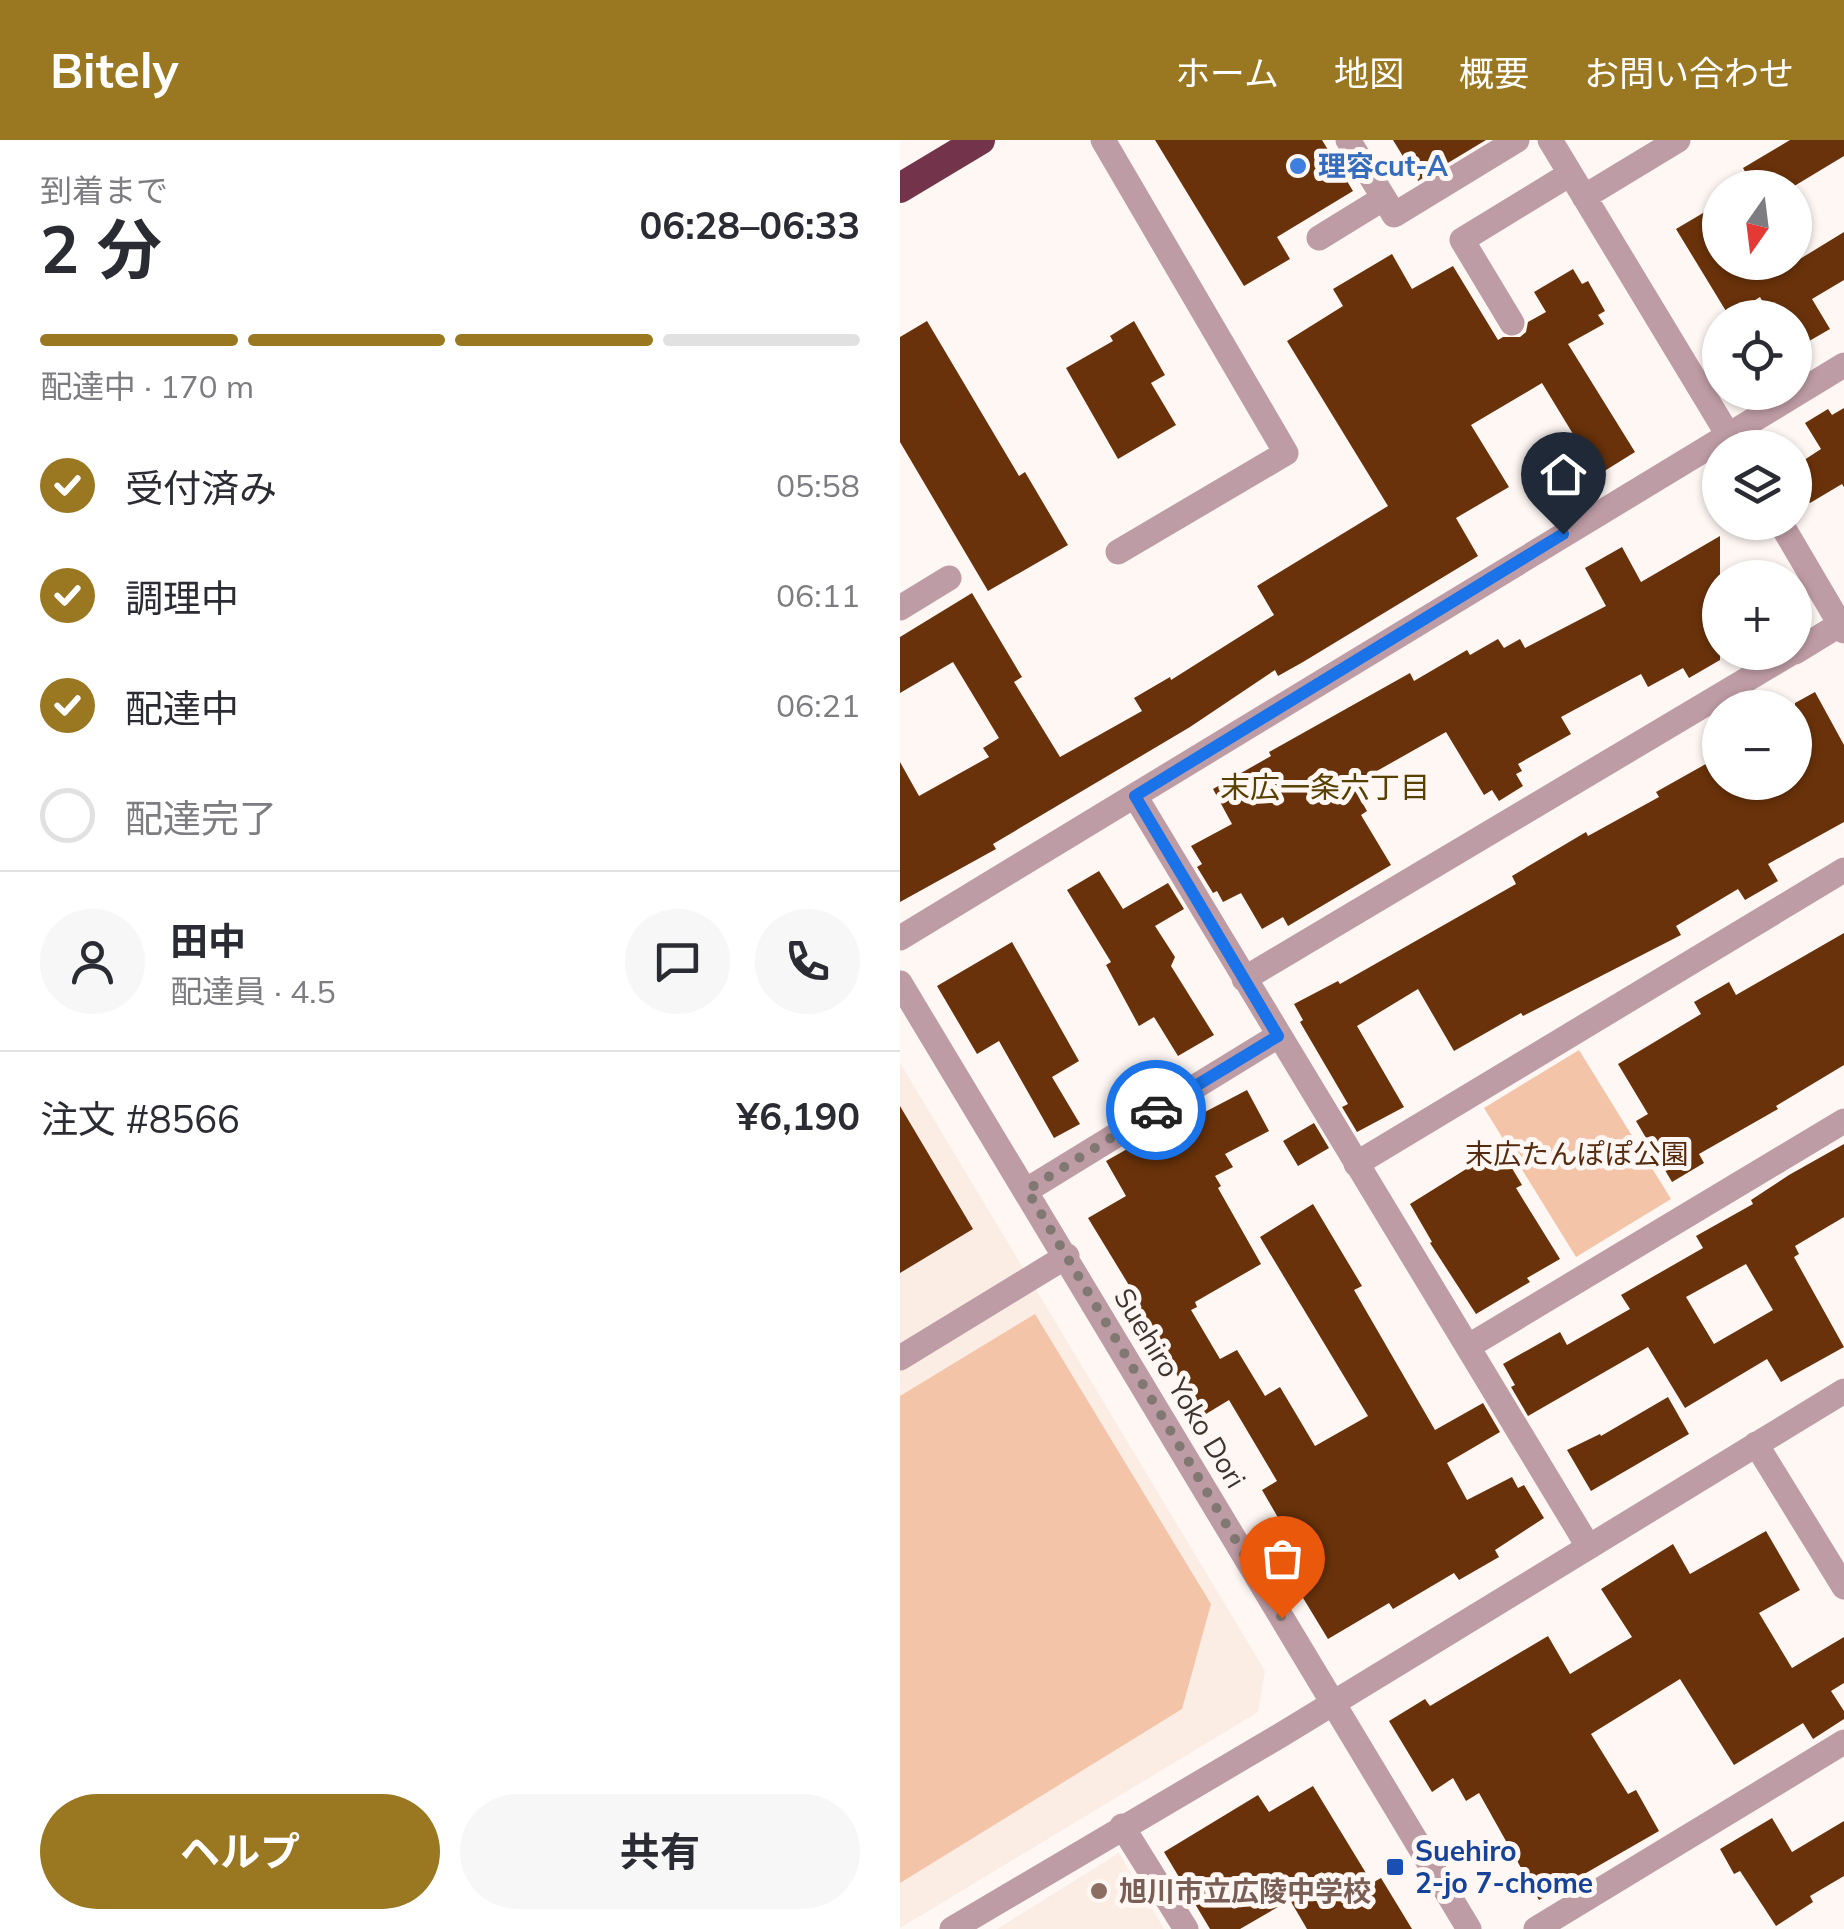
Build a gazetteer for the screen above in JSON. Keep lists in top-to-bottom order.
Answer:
{
  "streets": {
    "street": ["Suehiro Yoko Dori"]
  },
  "districts": ["末広一条六丁目"],
  "parks": ["末広たんぽぽ公園"],
  "places": {
    "other": ["理容cut-A", "旭川市立広陵中学校"],
    "transit": ["Suehiro 2-jo 7-chome"]
  },
  "north": "bottom",
  "page": {
    "header": "Bitely",
    "nav": [
      "ホーム",
      "地図",
      "概要",
      "お問い合わせ"
    ],
    "heading": ["2 分", "到着まで", "06:28–06:33"],
    "panel": [
      "田中",
      "配達員 · 4.5",
      "注文 #8566",
      "¥6,190"
    ],
    "map_buttons": ["+", "−"],
    "bar": "配達中 · 170 m",
    "list": [
      ["受付済み", "05:58"],
      ["調理中", "06:11"],
      ["配達中", "06:21"],
      "配達完了"
    ],
    "buttons": ["ヘルプ", "共有"]
  }
}
